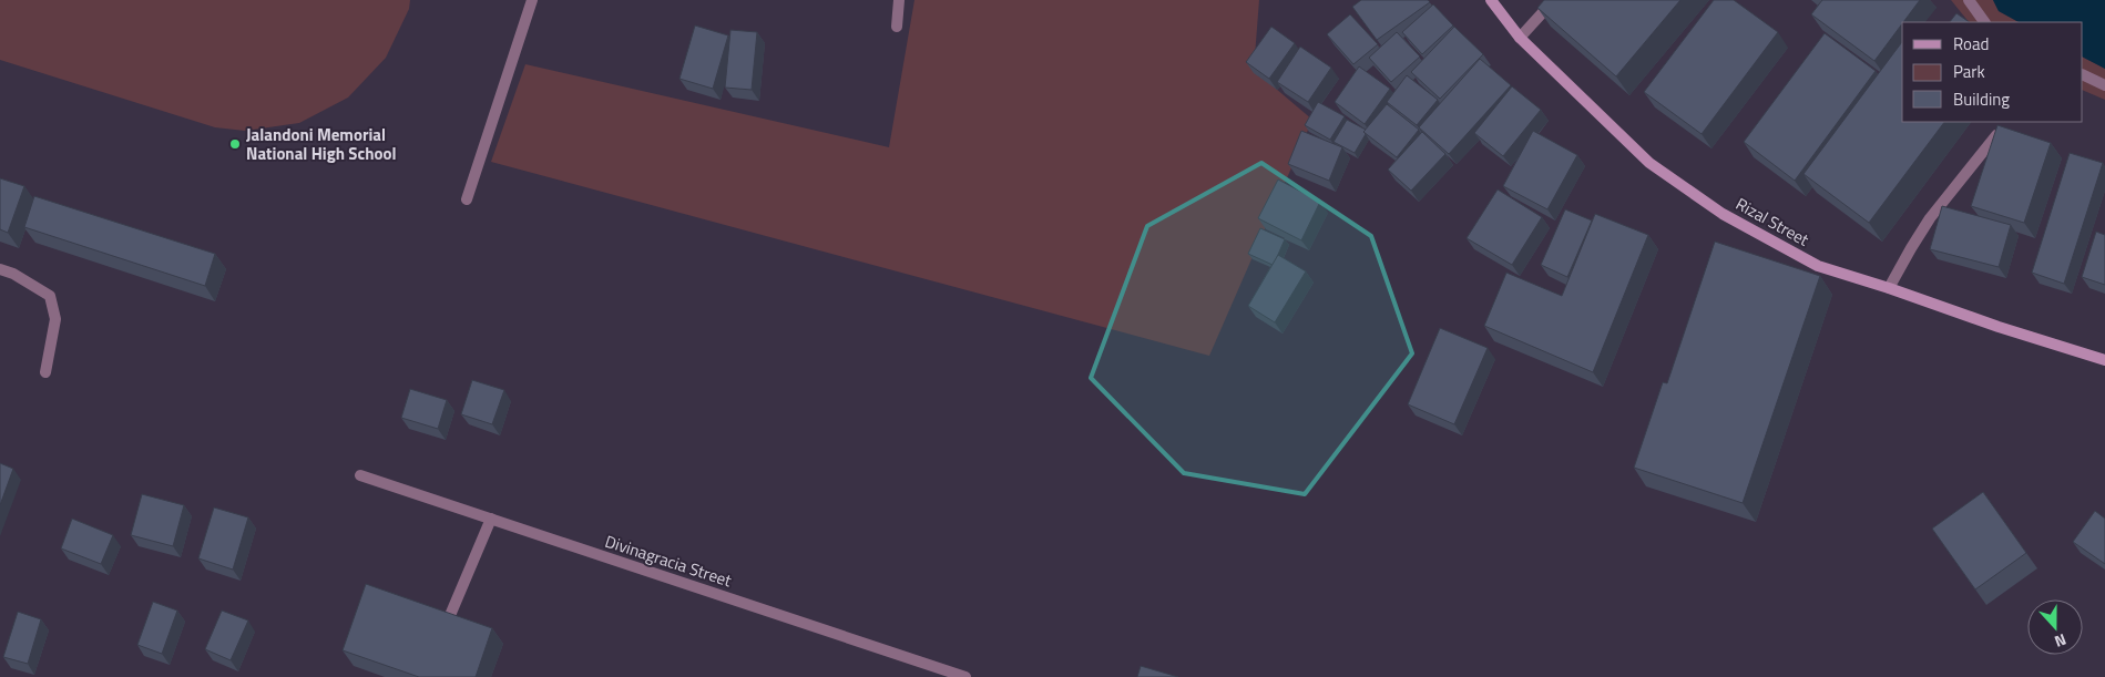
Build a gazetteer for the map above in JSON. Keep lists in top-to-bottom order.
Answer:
{
  "streets": {
    "main road": ["Rizal Street"],
    "street": ["Divinagracia Street"]
  },
  "places": ["Jalandoni Memorial National High School"],
  "legend": ["Road", "Park", "Building"],
  "north": "bottom"
}
